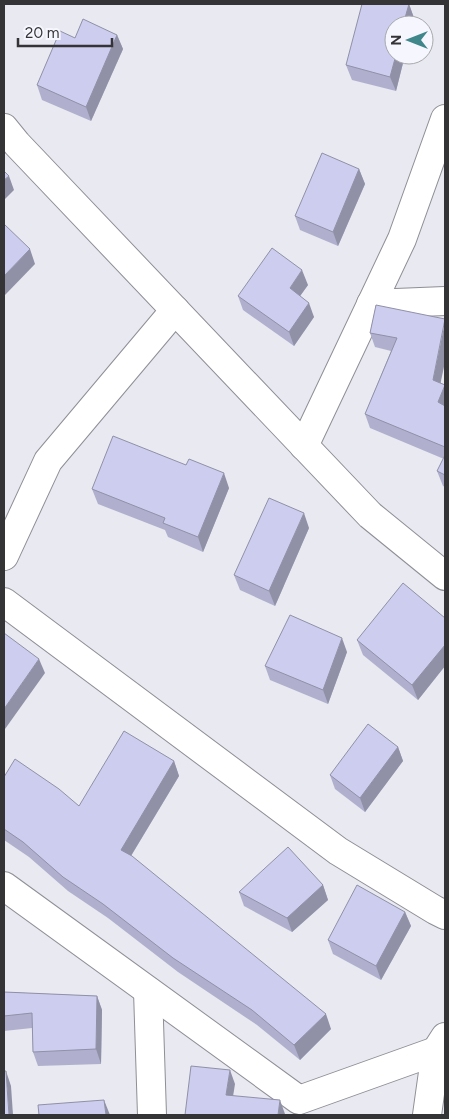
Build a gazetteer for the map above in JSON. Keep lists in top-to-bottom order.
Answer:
{
  "scale_bar": "20 m",
  "north": "left"
}
